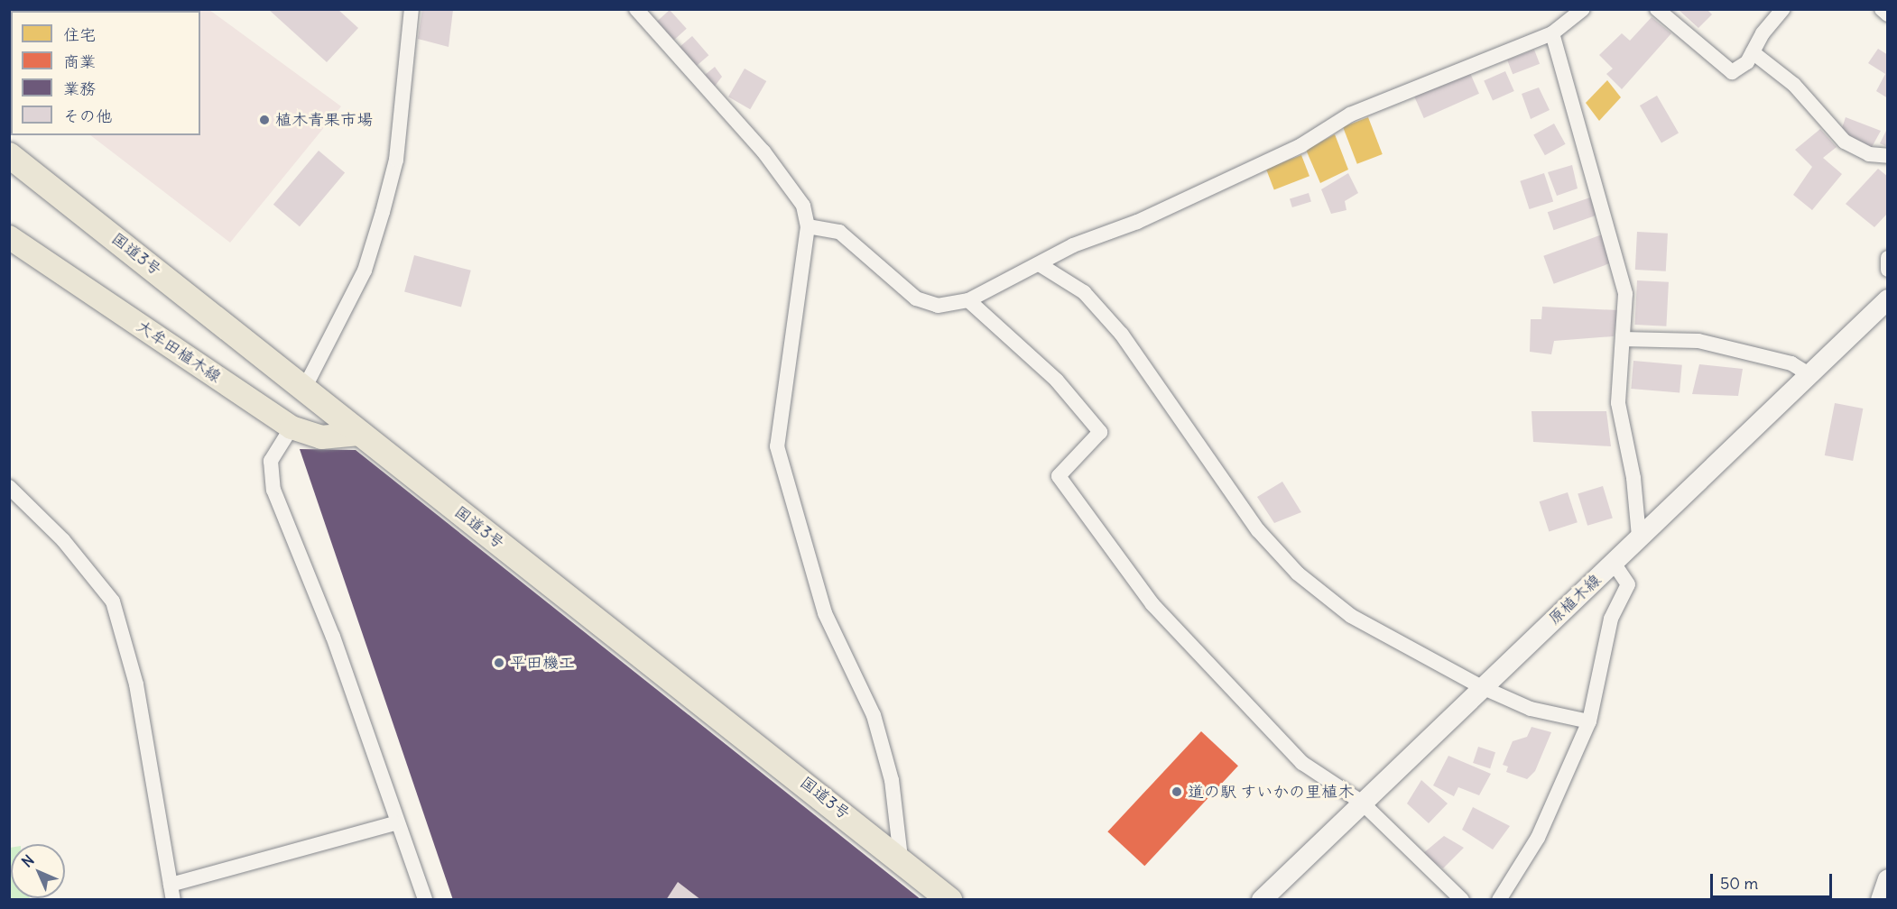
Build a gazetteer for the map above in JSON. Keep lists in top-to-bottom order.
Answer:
{
  "streets": {
    "highway": ["国道3号"],
    "main road": ["大牟田植木線", "原植木線"]
  },
  "crossings": [
    ["国道3号", "大牟田植木線"]
  ],
  "places": ["植木青果市場", "平田機工", "道の駅 すいかの里植木"],
  "legend": [
    "住宅",
    "商業",
    "業務",
    "その他"
  ],
  "scale_bar": "50 m",
  "north": "top left"
}
